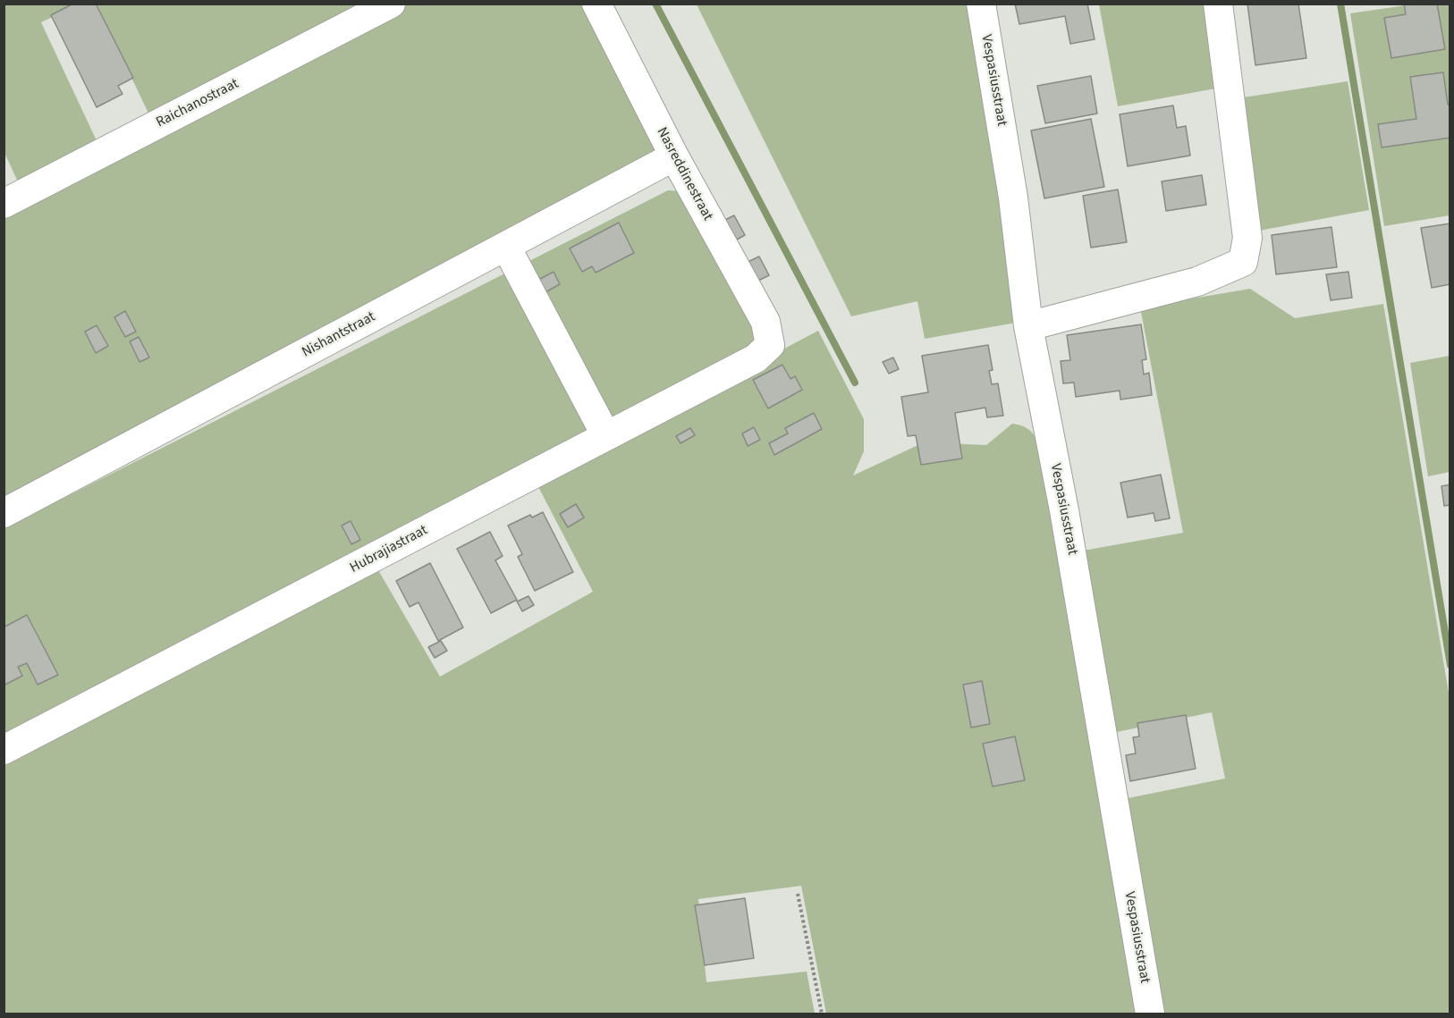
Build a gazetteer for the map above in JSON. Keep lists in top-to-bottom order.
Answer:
{
  "streets": {
    "street": [
      "Vespasiusstraat",
      "Raichanostraat",
      "Nasreddinestraat",
      "Nishantstraat",
      "Hubrajiastraat"
    ]
  },
  "crossings": [
    ["Nasreddinestraat", "Nishantstraat"],
    ["Nasreddinestraat", "Hubrajiastraat"]
  ]
}
